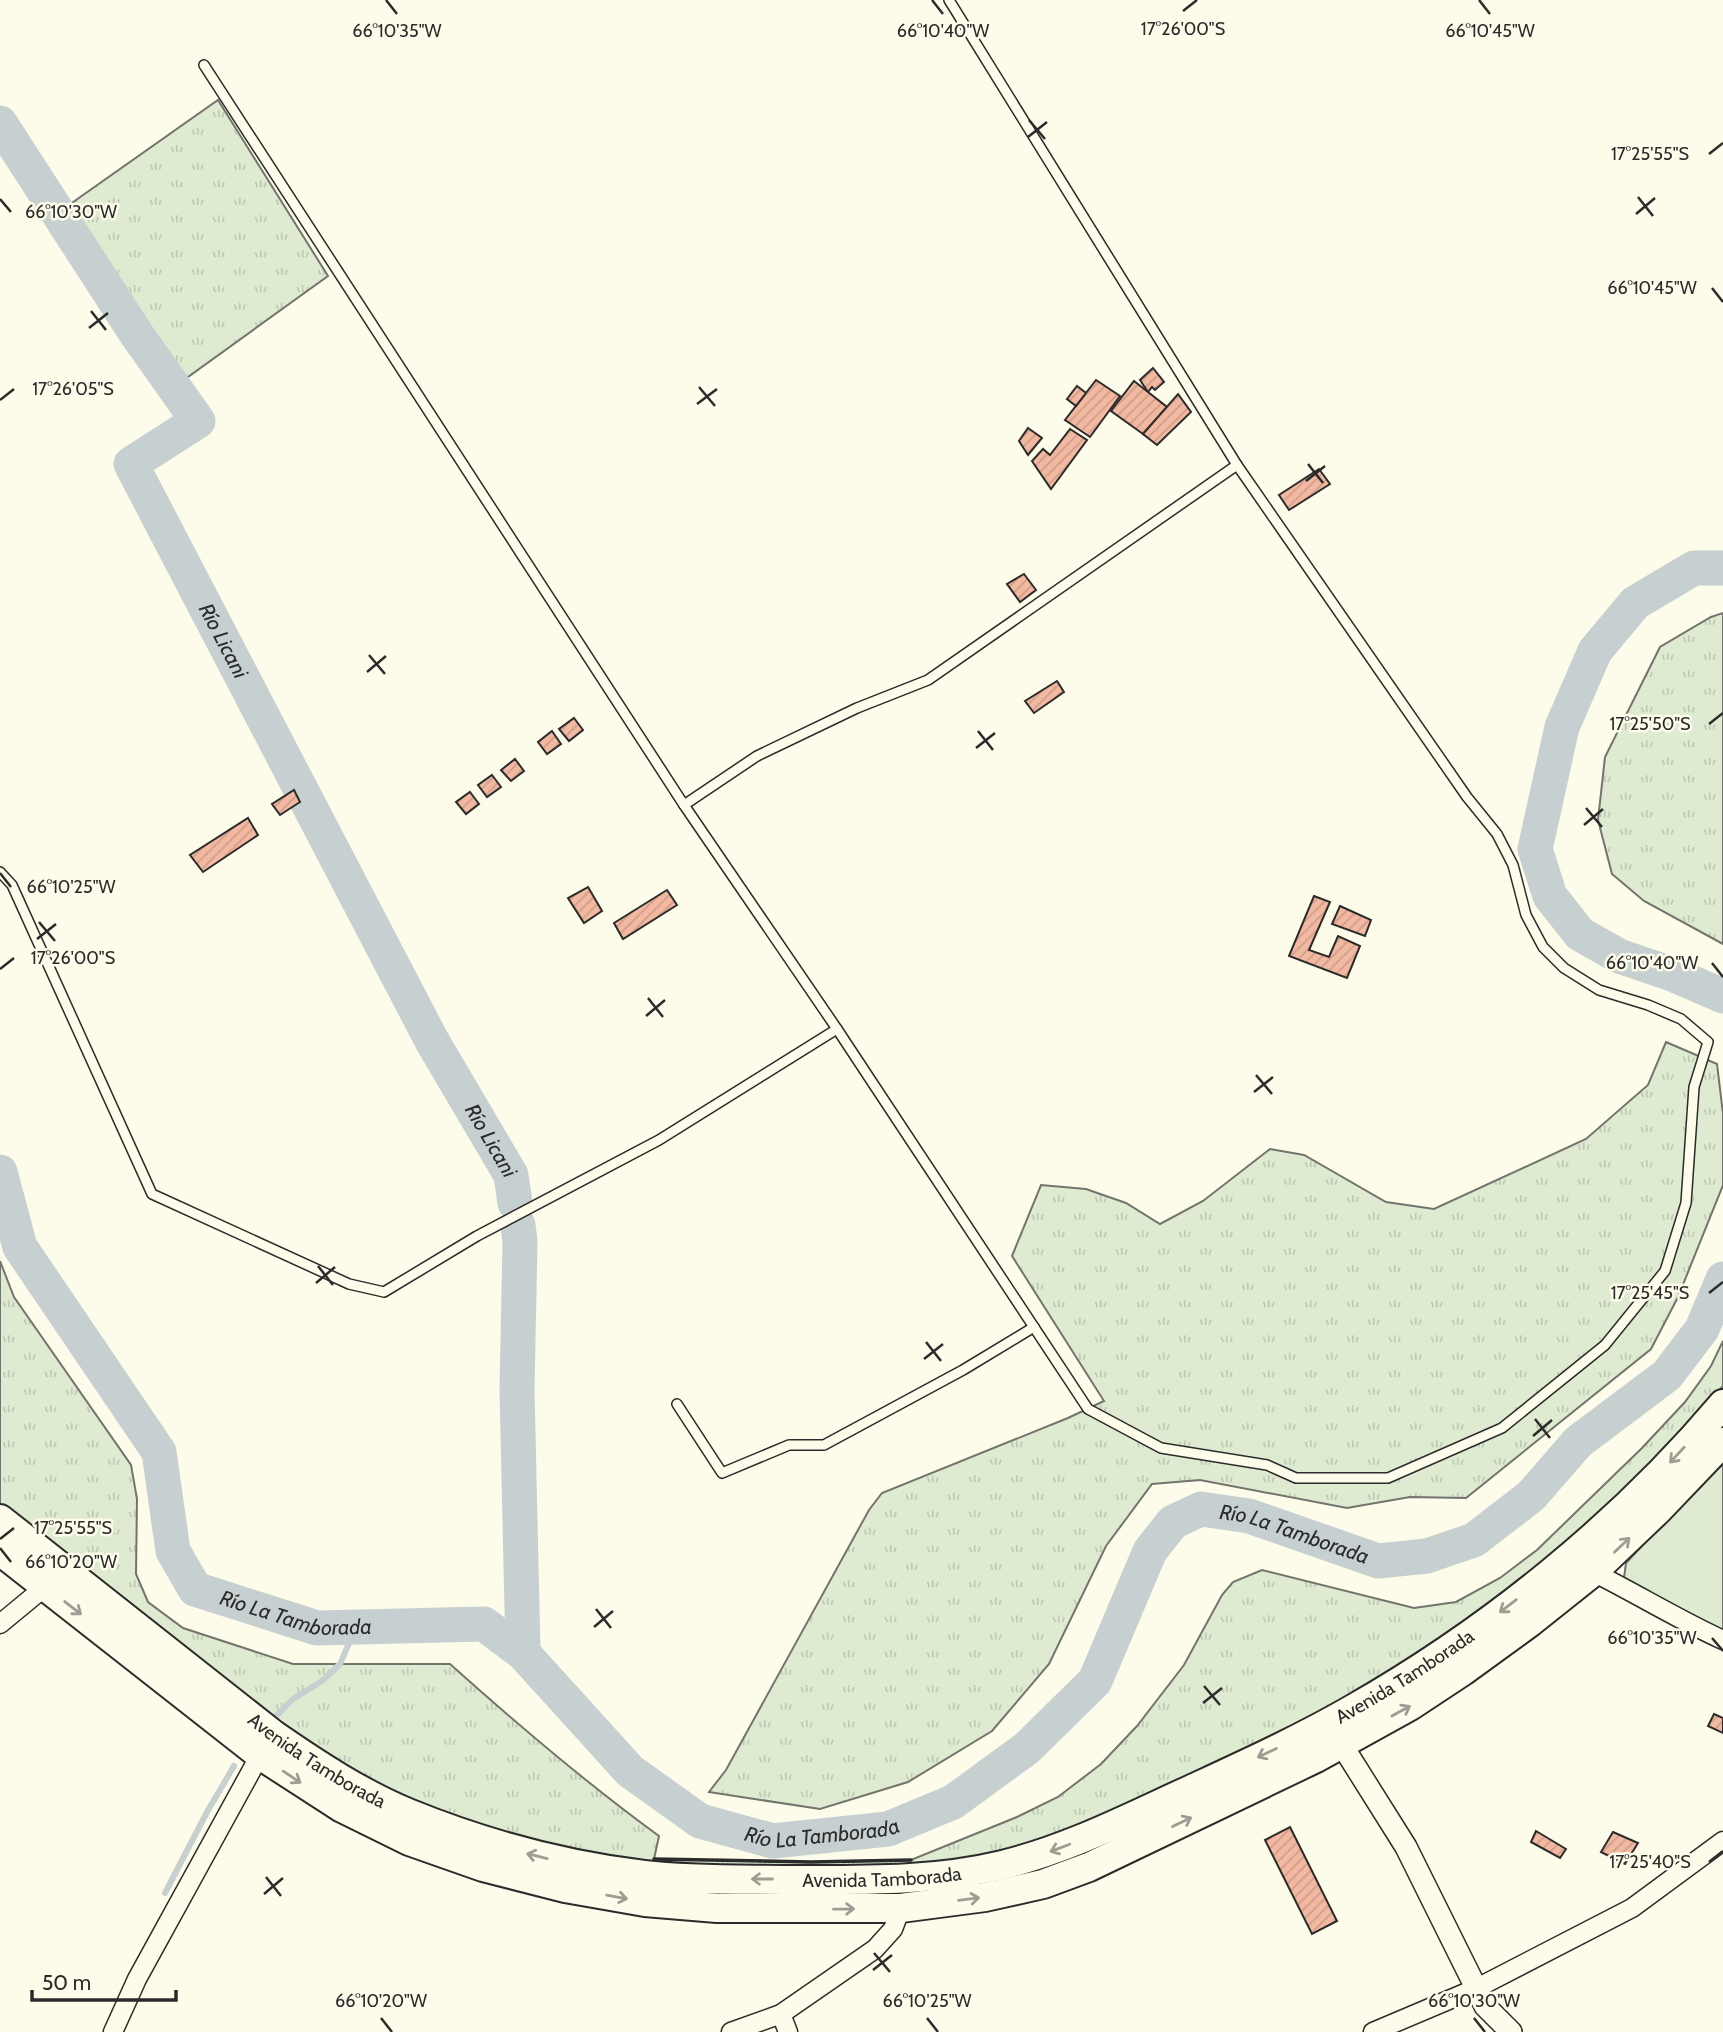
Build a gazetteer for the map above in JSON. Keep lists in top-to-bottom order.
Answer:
{
  "streets": {
    "main road": ["Avenida Tamborada"]
  },
  "water": ["Río Licani", "Río La Tamborada"],
  "scale_bar": "50 m",
  "coordinates": [
    "17°26'00\"S",
    "66°10'35\"W",
    "66°10'40\"W",
    "66°10'45\"W",
    "17°25'55\"S",
    "66°10'30\"W",
    "17°26'05\"S",
    "17°25'50\"S",
    "66°10'25\"W",
    "17°25'45\"S",
    "66°10'20\"W",
    "17°25'40\"S"
  ]
}
